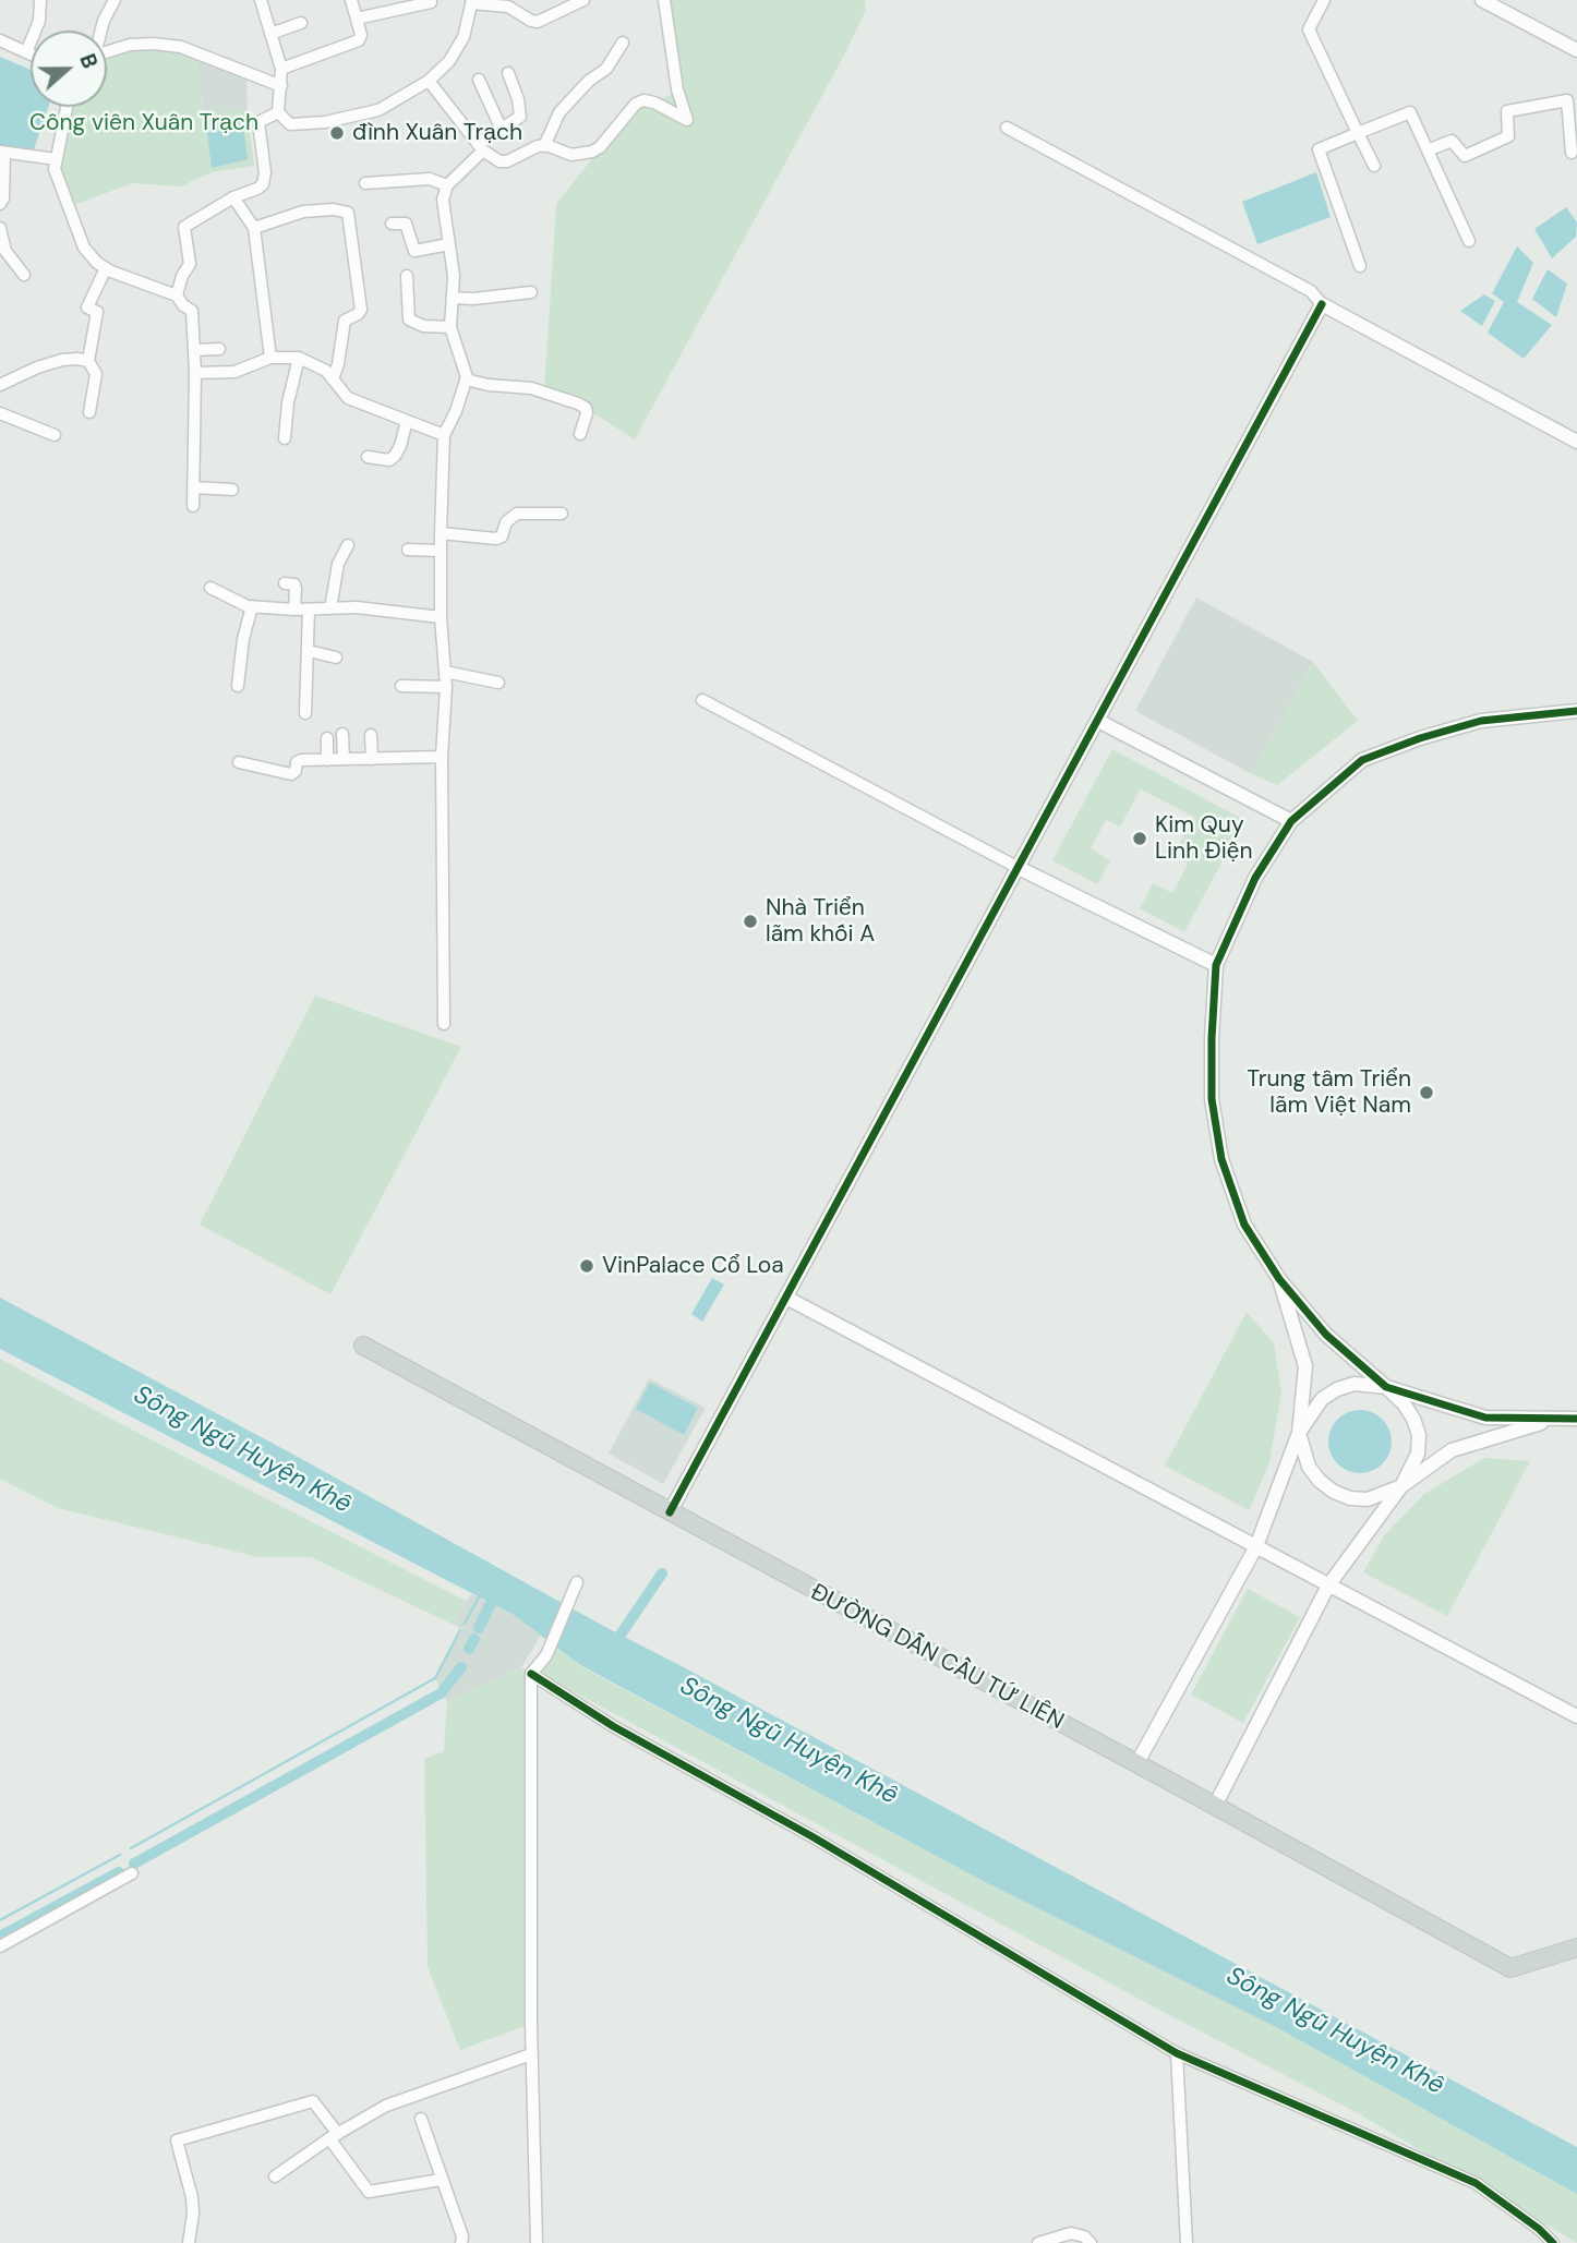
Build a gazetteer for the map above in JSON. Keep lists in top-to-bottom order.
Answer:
{
  "streets": {
    "main road": ["ĐƯỜNG DẪN CẦU TỨ LIÊN"]
  },
  "water": ["Sông Ngũ Huyện Khê"],
  "parks": ["Công viên Xuân Trạch"],
  "places": [
    "đình Xuân Trạch",
    "Kim Quy Linh Điện",
    "Nhà Triển lãm khối A",
    "Trung tâm Triển lãm Việt Nam",
    "VinPalace Cổ Loa"
  ],
  "north": "right"
}
